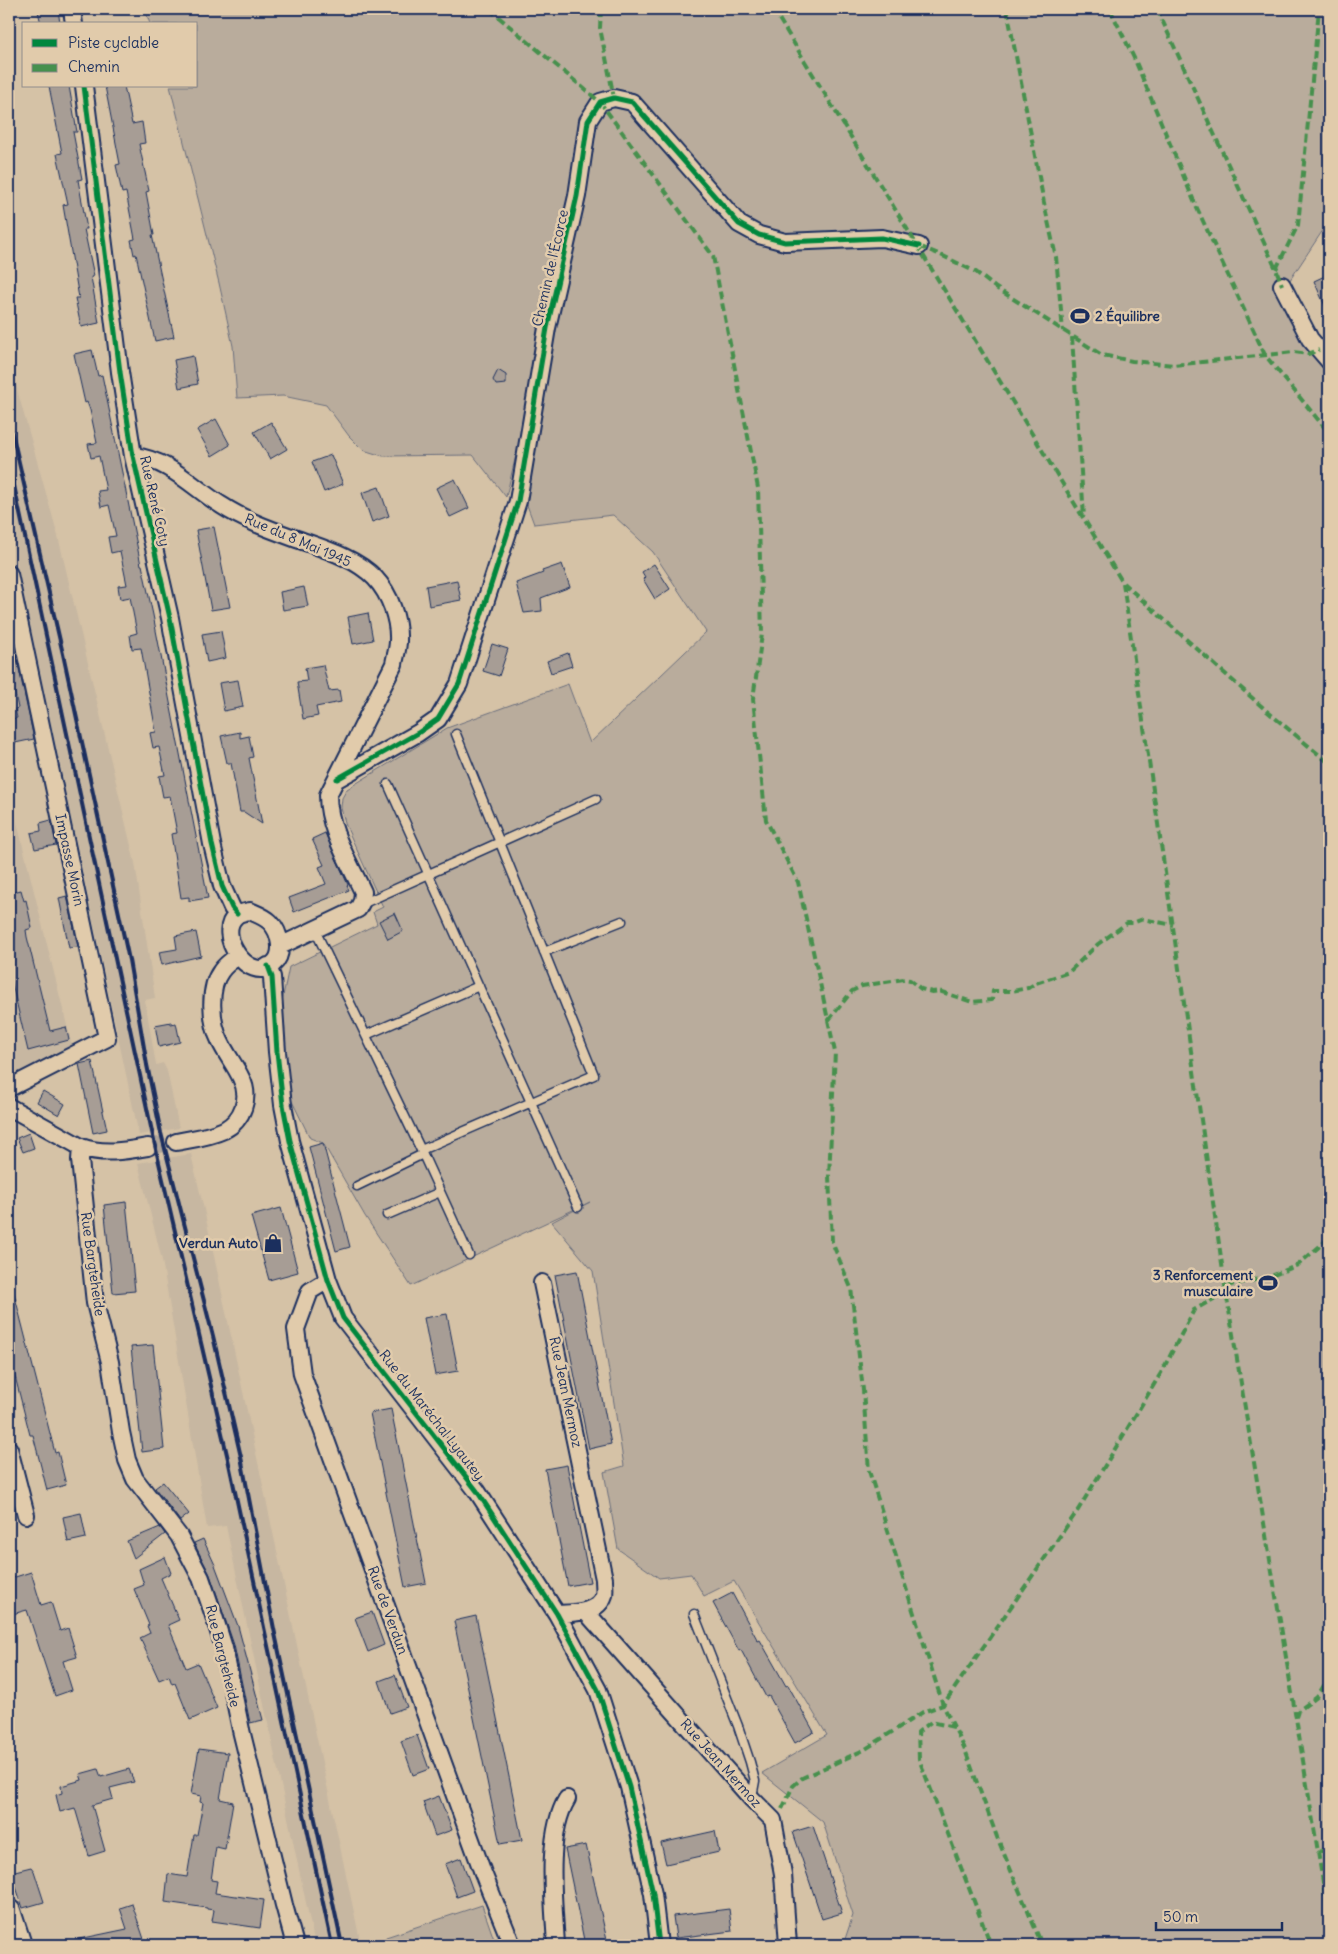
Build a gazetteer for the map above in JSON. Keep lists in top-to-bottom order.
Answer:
{
  "streets": {
    "street": [
      "Chemin de l'Écorce",
      "Rue René Coty",
      "Rue du 8 Mai 1945",
      "Impasse Morin",
      "Rue Bargteheide",
      "Rue Jean Mermoz",
      "Rue du Maréchal Lyautey",
      "Rue de Verdun"
    ]
  },
  "crossings": [
    ["Chemin de l'Écorce", "Rue du 8 Mai 1945"],
    ["Rue René Coty", "Rue du 8 Mai 1945"],
    ["Rue René Coty", "Rue du Maréchal Lyautey"],
    ["Rue du Maréchal Lyautey", "Rue de Verdun"]
  ],
  "places": {
    "sports": ["2 Équilibre", "3 Renforcement musculaire"],
    "shop": ["Verdun Auto"]
  },
  "legend": ["Piste cyclable", "Chemin"],
  "scale_bar": "50 m"
}
